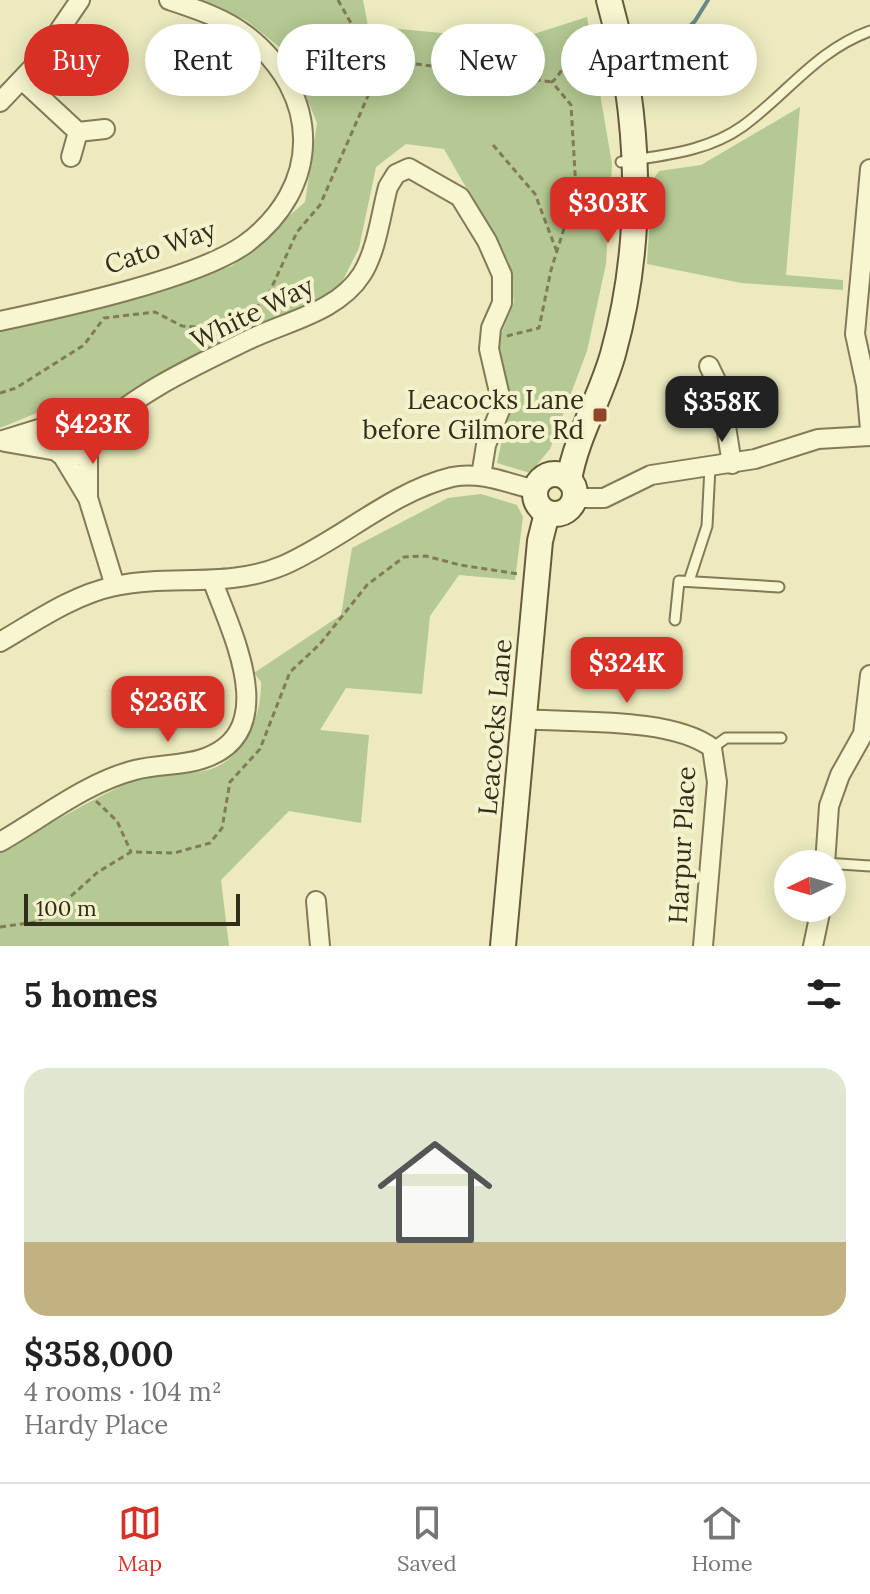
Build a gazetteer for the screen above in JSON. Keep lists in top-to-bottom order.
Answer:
{
  "streets": {
    "street": [
      "Cato Way",
      "White Way",
      "Leacocks Lane",
      "Harpur Place"
    ]
  },
  "places": {
    "transit": ["Leacocks Lane before Gilmore Rd"]
  },
  "scale_bar": "100 m",
  "north": "left",
  "page": {
    "chip": [
      "Buy",
      "Rent",
      "Filters",
      "New",
      "Apartment"
    ],
    "price": [
      "$303K",
      "$358K",
      "$423K",
      "$324K",
      "$236K"
    ],
    "scale": "100 m",
    "heading": "5 homes",
    "list": [
      {
        "name": "$358,000",
        "note": "4 rooms · 104 m² · Hardy Place"
      }
    ],
    "tabs": ["Map", "Saved", "Home"]
  }
}
